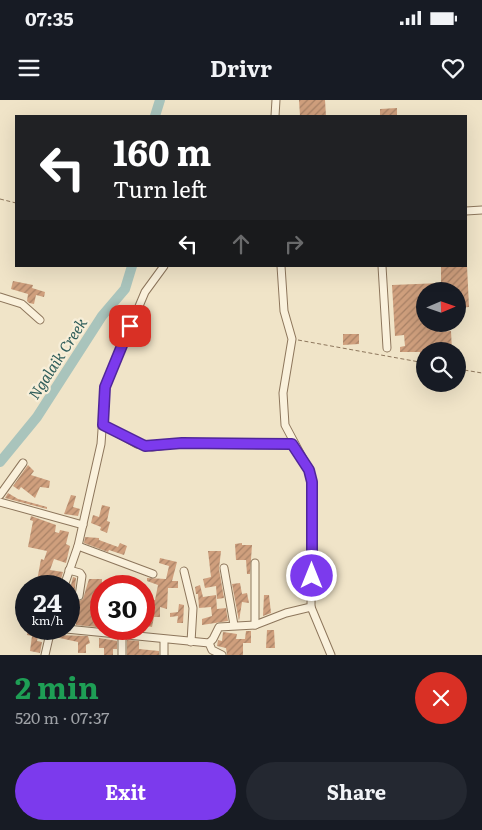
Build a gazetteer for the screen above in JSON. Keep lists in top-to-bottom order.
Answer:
{
  "water": ["Ngalaik Creek"],
  "north": "right",
  "page": {
    "status": "07:35",
    "header": "Drivr",
    "turn": ["160 m", "Turn left"],
    "speed": "24 km/h",
    "limit": "30",
    "heading": ["2 min", "520 m · 07:37"],
    "buttons": ["Exit", "Share"]
  }
}
